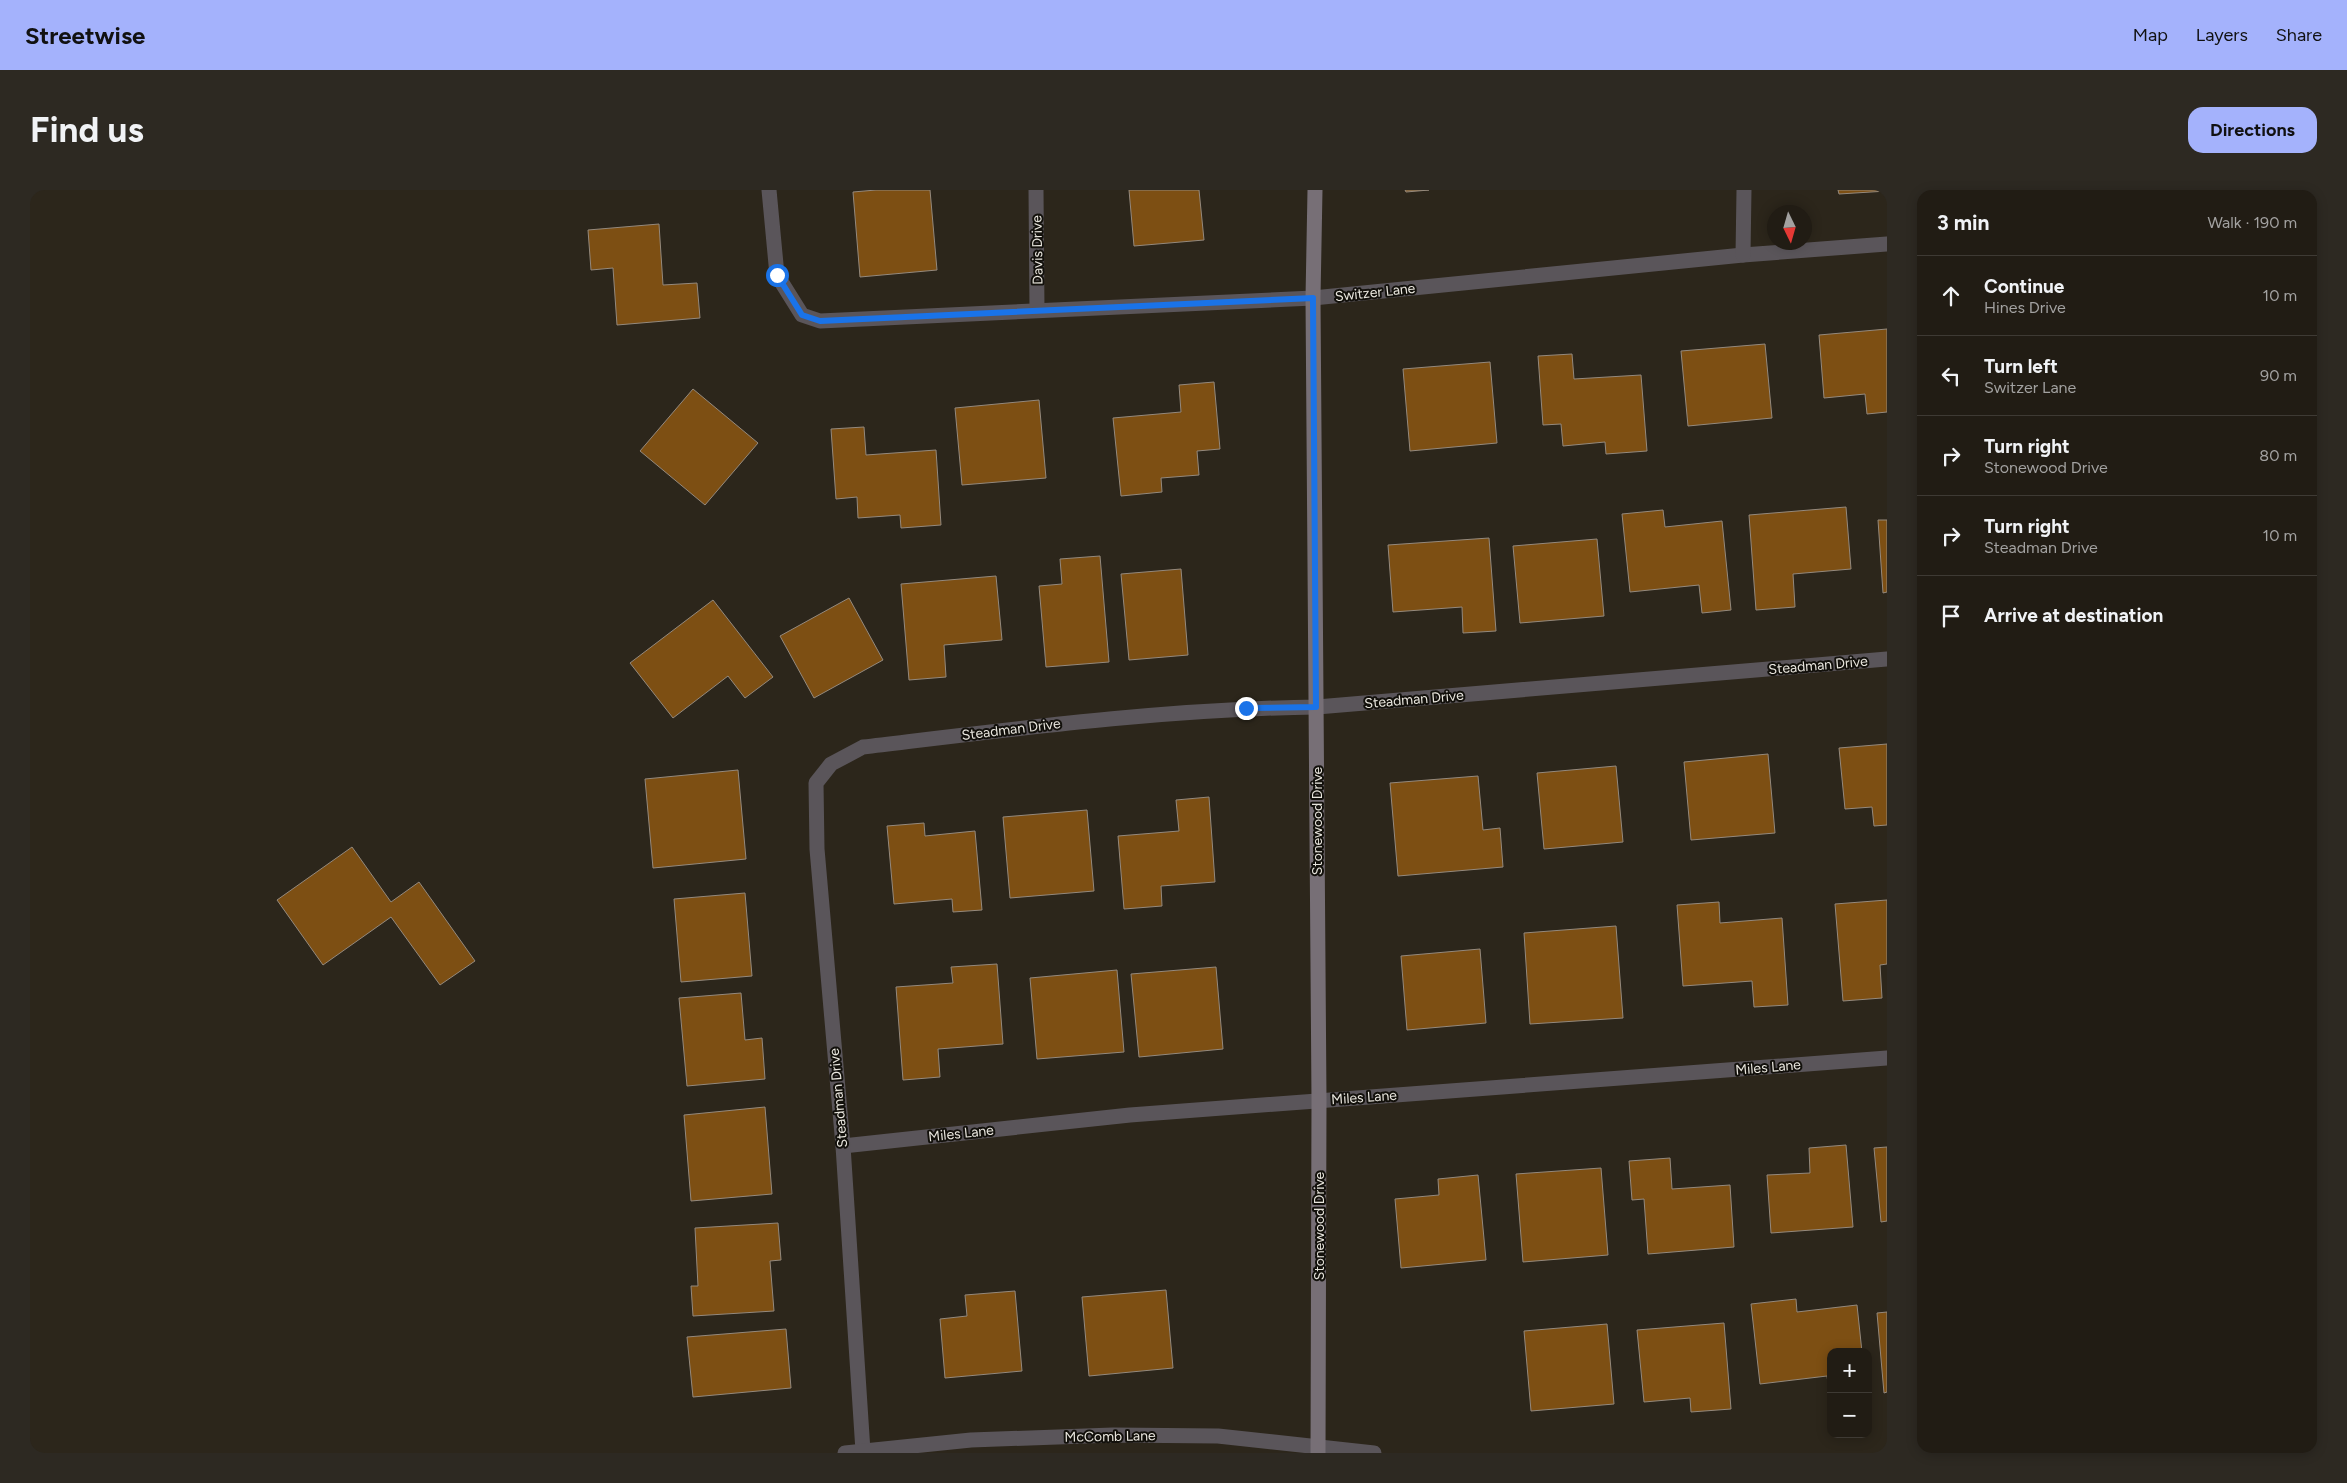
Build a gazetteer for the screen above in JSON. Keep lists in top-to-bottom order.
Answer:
{
  "streets": {
    "street": [
      "Davis Drive",
      "Switzer Lane",
      "Steadman Drive",
      "Stonewood Drive",
      "Miles Lane",
      "McComb Lane"
    ]
  },
  "crossings": [
    ["Davis Drive", "Switzer Lane"],
    ["Switzer Lane", "Stonewood Drive"],
    ["Steadman Drive", "Stonewood Drive"],
    ["Steadman Drive", "Miles Lane"],
    ["Steadman Drive", "McComb Lane"],
    ["Stonewood Drive", "Miles Lane"],
    ["Stonewood Drive", "McComb Lane"]
  ],
  "north": "bottom",
  "page": {
    "header": "Streetwise",
    "nav": ["Map", "Layers", "Share"],
    "buttons": "Directions",
    "title": "Find us",
    "heading": ["3 min", "Walk · 190 m"],
    "list": [
      ["Continue", "Hines Drive", "10 m"],
      ["Turn left", "Switzer Lane", "90 m"],
      ["Turn right", "Stonewood Drive", "80 m"],
      ["Turn right", "Steadman Drive", "10 m"],
      "Arrive at destination"
    ],
    "map_buttons": ["+", "−"]
  }
}
